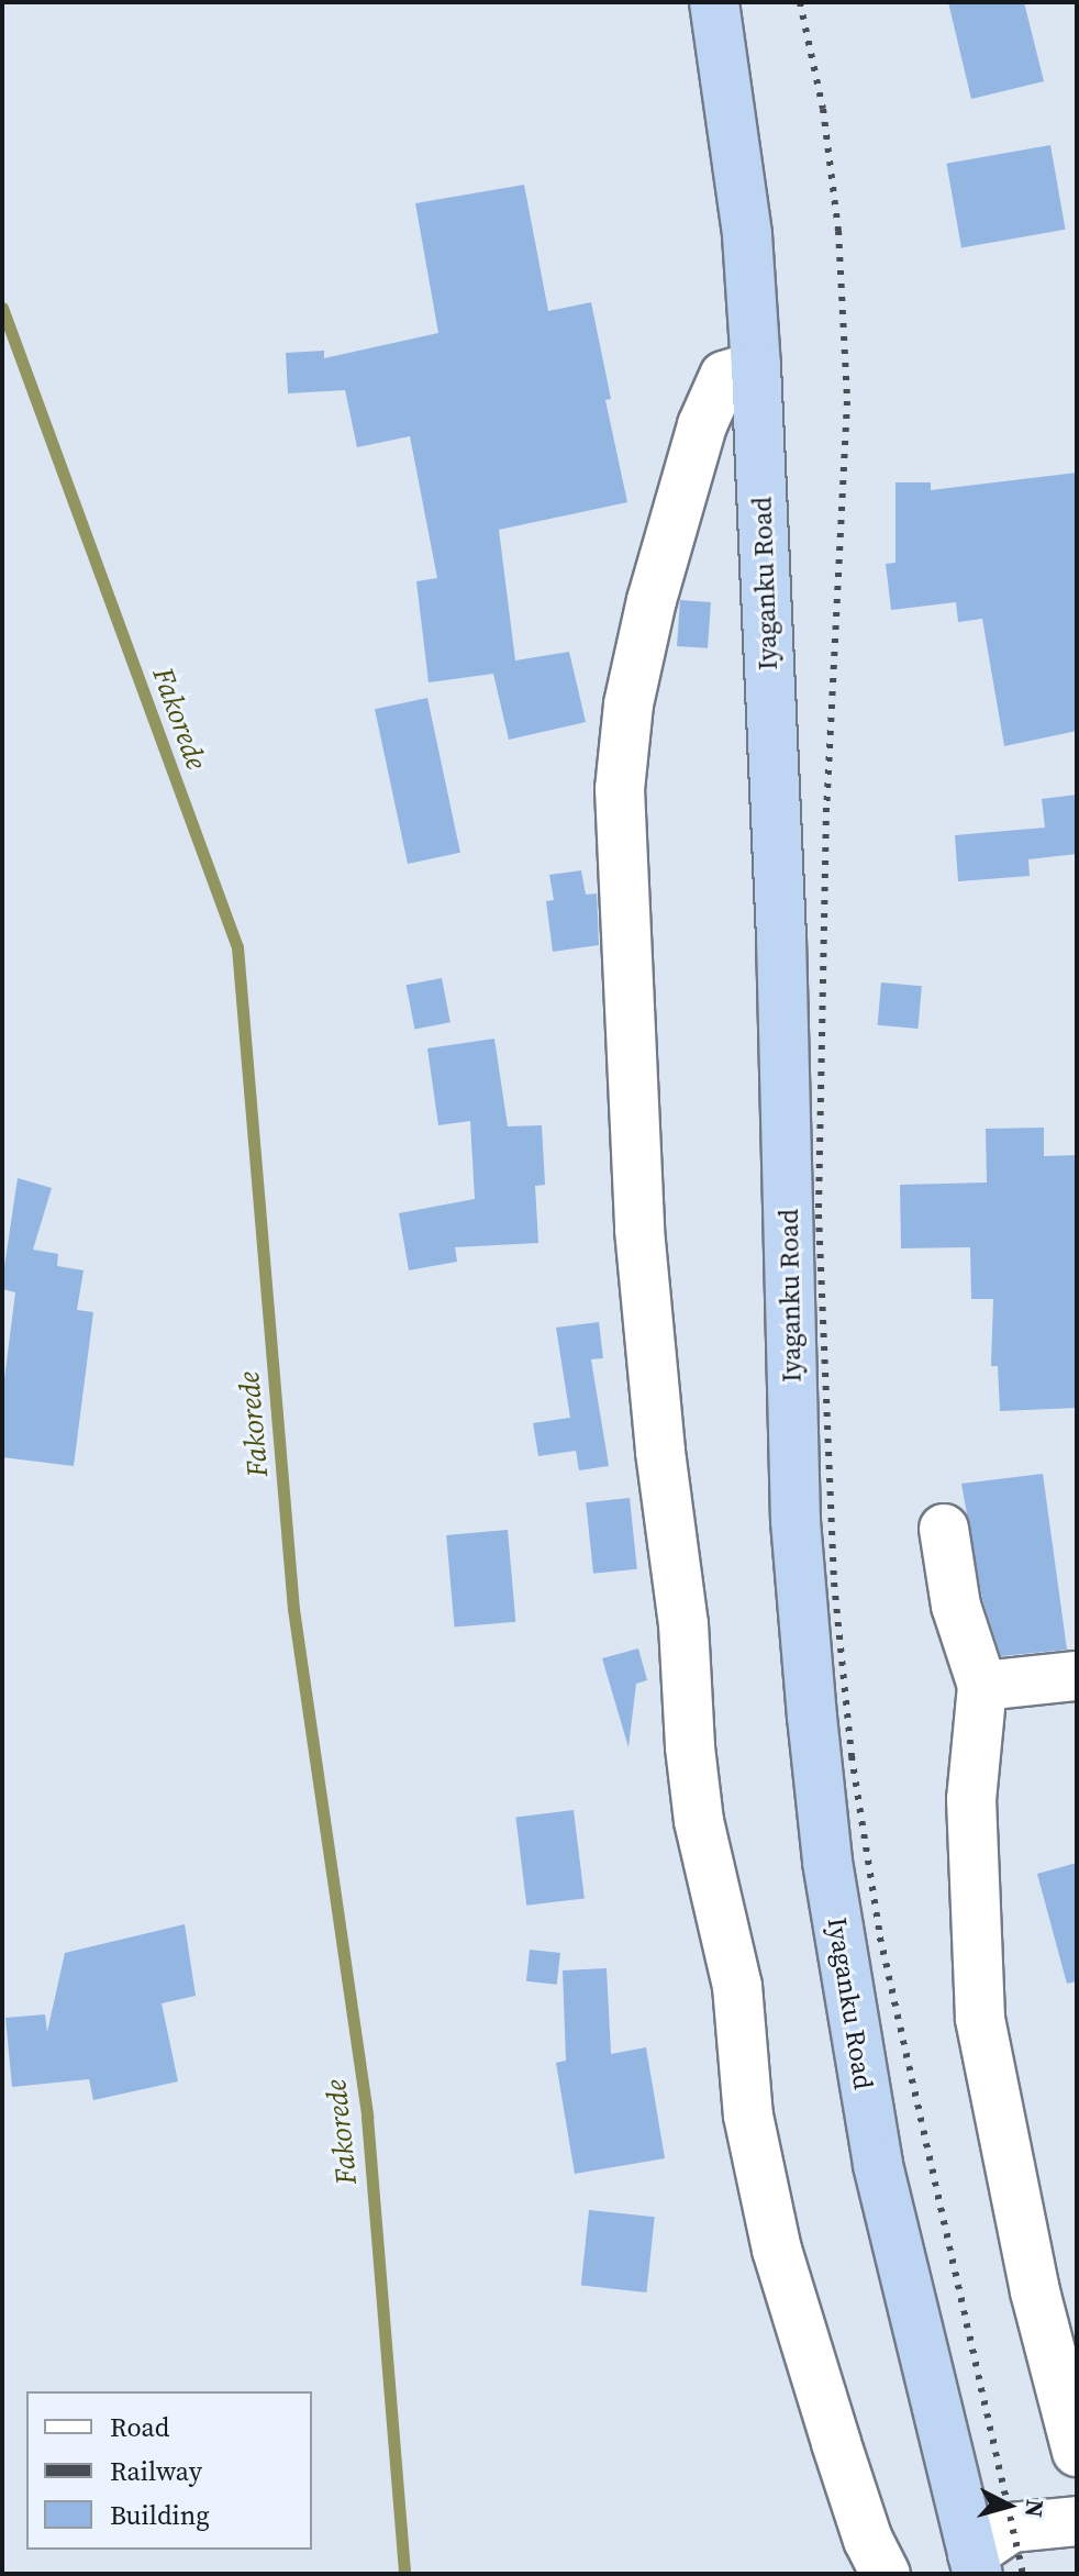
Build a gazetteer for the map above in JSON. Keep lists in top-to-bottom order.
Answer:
{
  "streets": {
    "highway": ["Iyaganku Road"]
  },
  "water": ["Fakorede"],
  "legend": ["Road", "Railway", "Building"],
  "north": "right"
}
